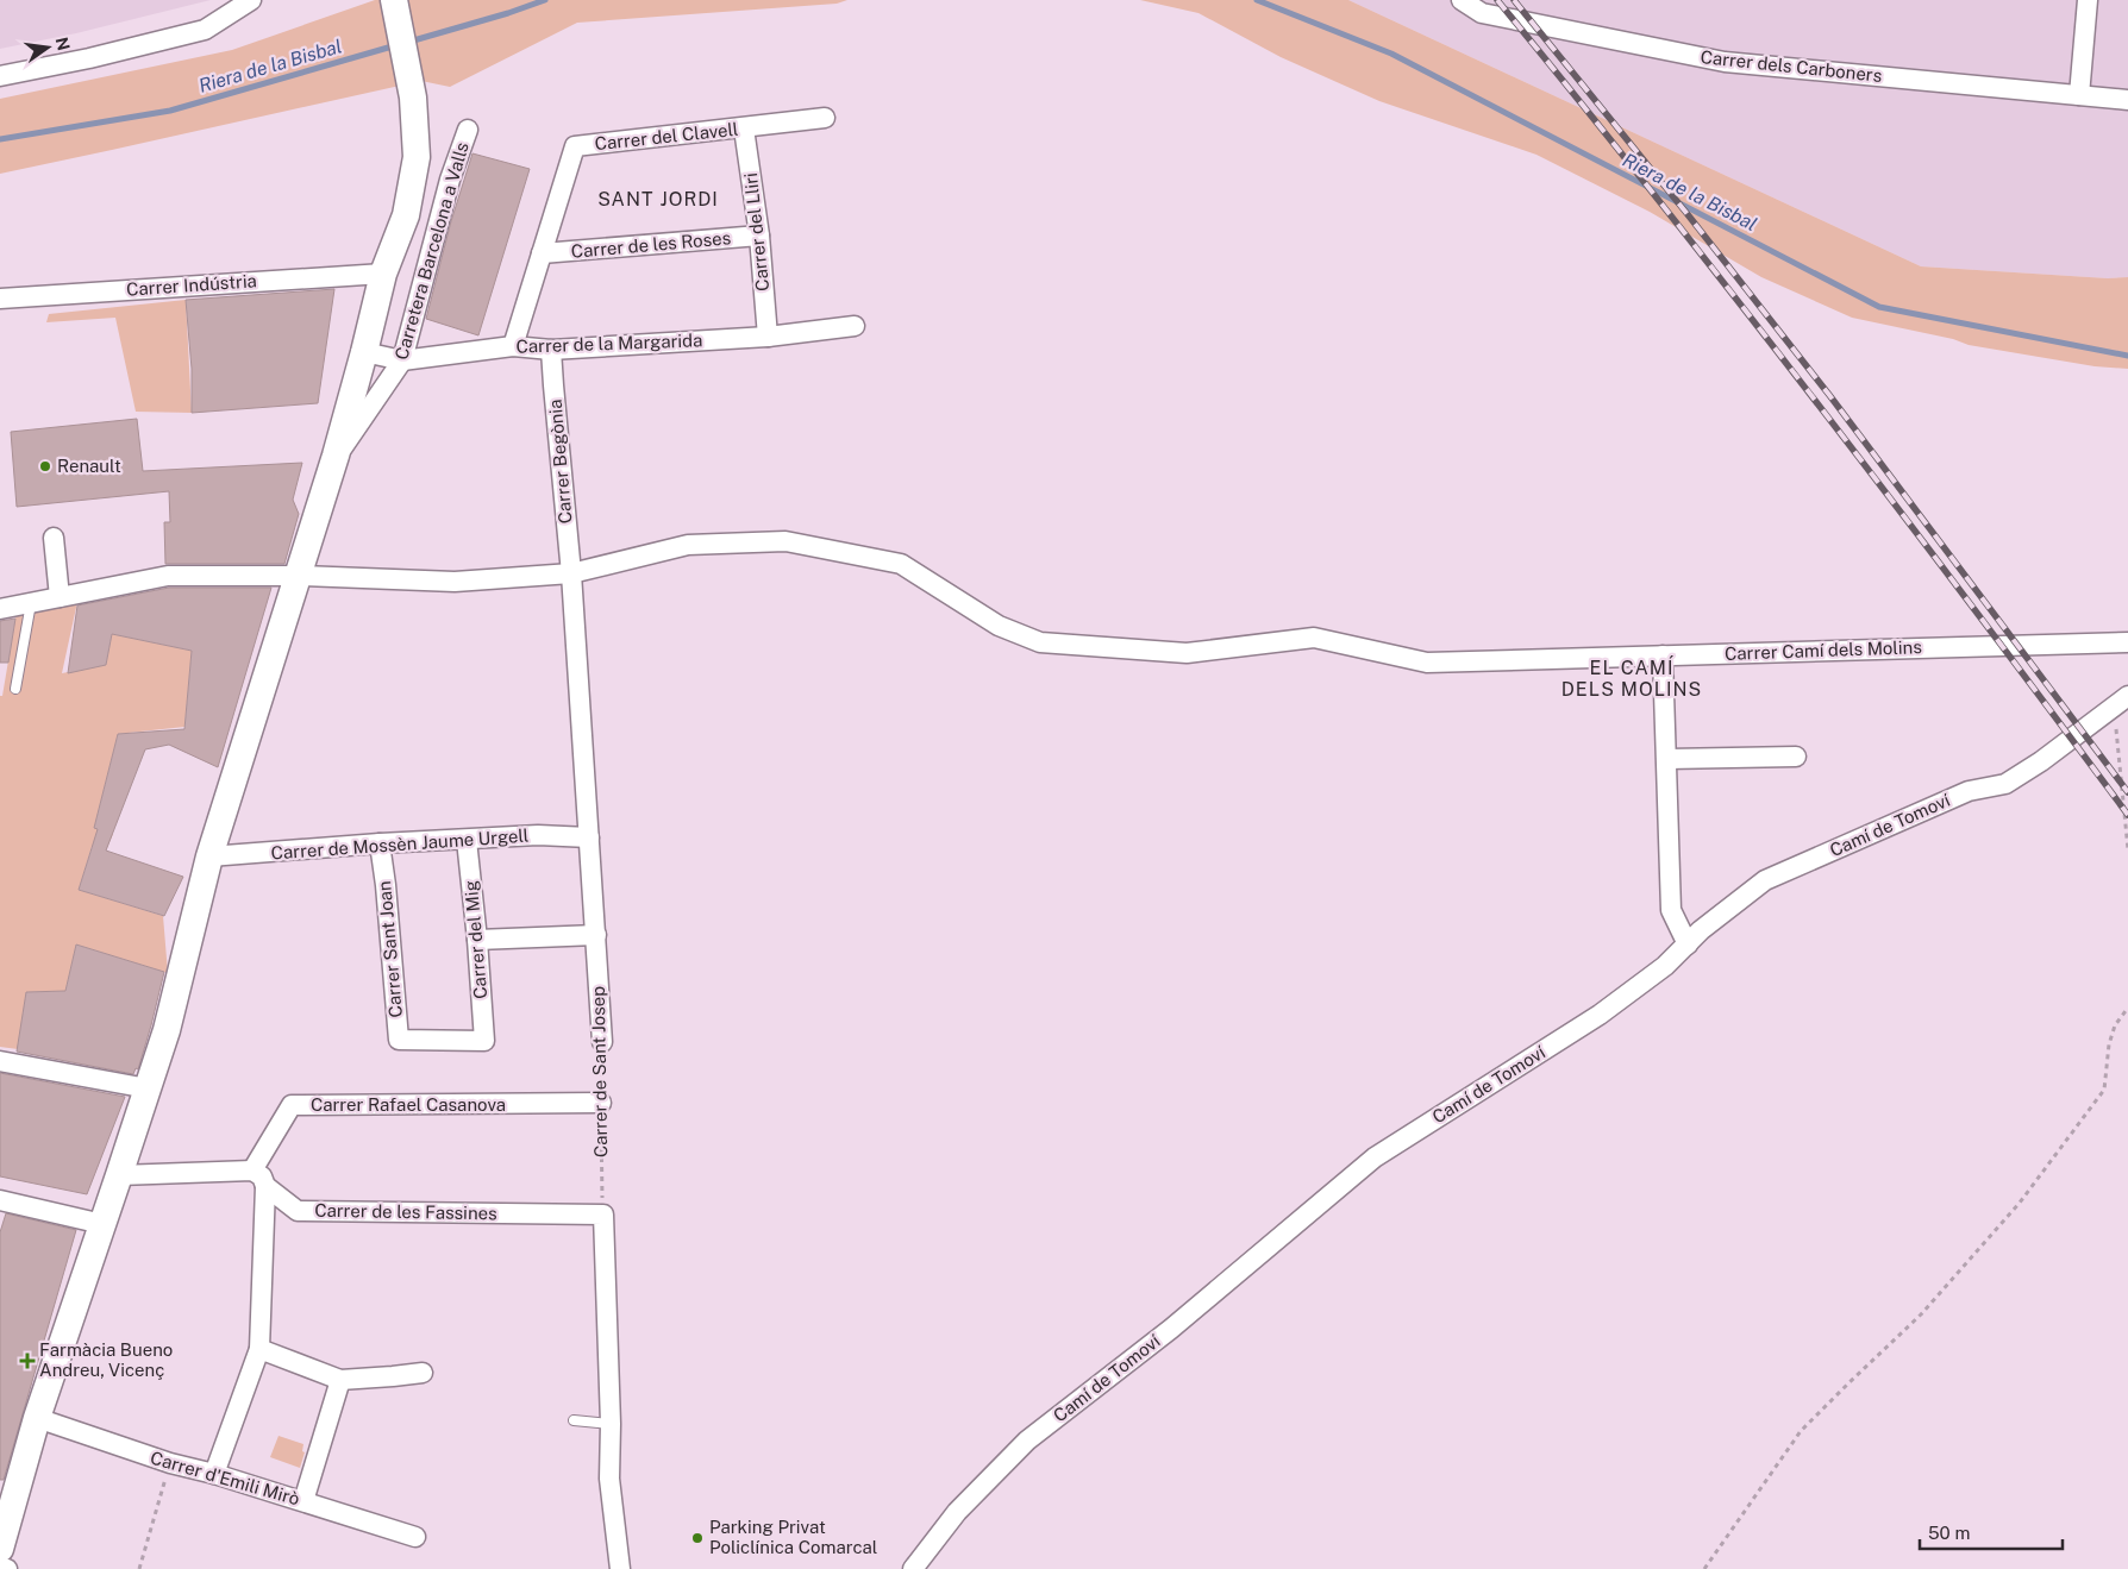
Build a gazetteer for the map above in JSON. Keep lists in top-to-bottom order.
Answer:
{
  "streets": {
    "street": [
      "Carrer dels Carboners",
      "Carrer del Clavell",
      "Carrer del Lliri",
      "Carrer de les Roses",
      "Carretera Barcelona a Valls",
      "Carrer Indústria",
      "Carrer de la Margarida",
      "Carrer Begònia",
      "Carrer Camí dels Molins",
      "Camí de Tomoví",
      "Carrer de Mossèn Jaume Urgell",
      "Carrer del Mig",
      "Carrer Sant Joan",
      "Carrer de Sant Josep",
      "Carrer Rafael Casanova",
      "Carrer de les Fassines",
      "Carrer d'Emili Mirò"
    ]
  },
  "crossings": [
    ["Carrer del Clavell", "Carrer del Lliri"],
    ["Carrer del Clavell", "Carrer de les Roses"],
    ["Carrer del Clavell", "Carrer de la Margarida"],
    ["Carrer del Lliri", "Carrer de les Roses"],
    ["Carrer del Lliri", "Carrer de la Margarida"],
    ["Carretera Barcelona a Valls", "Carrer de la Margarida"],
    ["Carrer de la Margarida", "Carrer Begònia"],
    ["Carrer Begònia", "Carrer Camí dels Molins"],
    ["Carrer Begònia", "Carrer de Sant Josep"],
    ["Carrer Camí dels Molins", "Carrer de Sant Josep"],
    ["Carrer de Mossèn Jaume Urgell", "Carrer del Mig"],
    ["Carrer de Mossèn Jaume Urgell", "Carrer Sant Joan"],
    ["Carrer de Mossèn Jaume Urgell", "Carrer de Sant Josep"],
    ["Carrer del Mig", "Carrer Sant Joan"],
    ["Carrer de Sant Josep", "Carrer Rafael Casanova"],
    ["Carrer de Sant Josep", "Carrer de les Fassines"],
    ["Carrer Rafael Casanova", "Carrer de les Fassines"]
  ],
  "districts": ["SANT JORDI", "EL CAMÍ DELS MOLINS"],
  "water": ["Riera de la Bisbal"],
  "places": {
    "other": ["Renault", "Parking Privat Policlínica Comarcal"],
    "health": ["Farmàcia Bueno Andreu, Vicenç"]
  },
  "scale_bar": "50 m",
  "north": "right"
}
